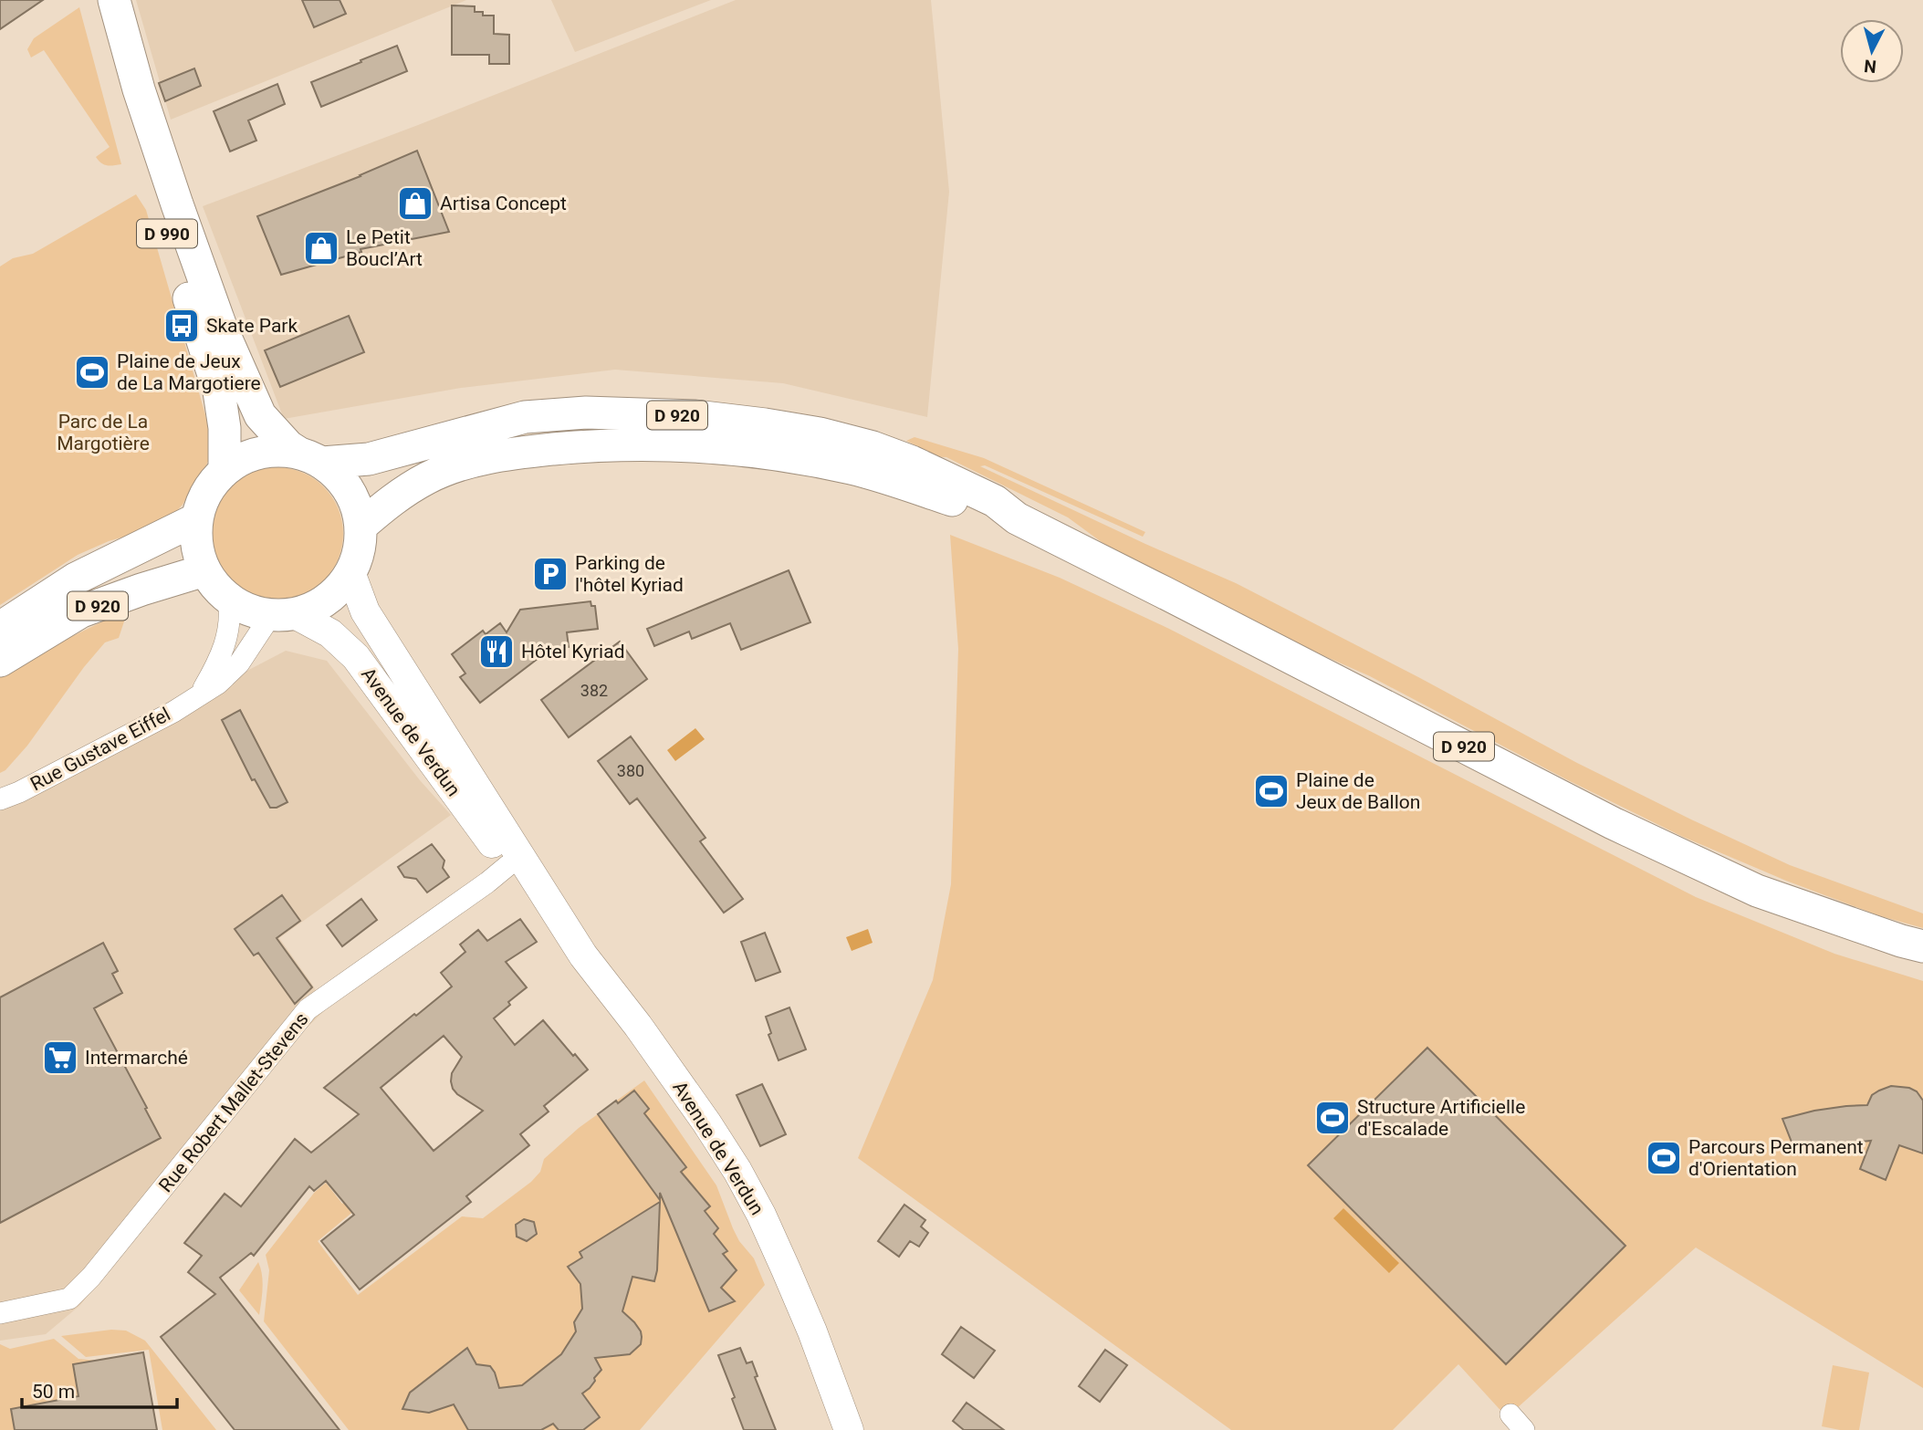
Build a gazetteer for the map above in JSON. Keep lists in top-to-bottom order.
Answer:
{
  "streets": {
    "main road": ["D 990", "D 920", "Avenue de Verdun"],
    "street": ["Rue Gustave Eiffel", "Rue Robert Mallet-Stevens"]
  },
  "crossings": [
    ["D 990", "D 920"],
    ["D 990", "Avenue de Verdun"],
    ["D 990", "Rue Gustave Eiffel"],
    ["D 920", "Avenue de Verdun"],
    ["D 920", "Rue Gustave Eiffel"],
    ["Avenue de Verdun", "Rue Gustave Eiffel"],
    ["Avenue de Verdun", "Rue Robert Mallet-Stevens"]
  ],
  "parks": ["Parc de La Margotière"],
  "places": {
    "shop": ["Artisa Concept", "Le Petit Boucl’Art"],
    "bus stop": ["Skate Park"],
    "sports": [
      "Plaine de Jeux de La Margotiere",
      "Plaine de Jeux de Ballon",
      "Structure Artificielle d'Escalade",
      "Parcours Permanent d'Orientation"
    ],
    "parking": ["Parking de l'hôtel Kyriad"],
    "restaurant": ["Hôtel Kyriad"],
    "supermarket": ["Intermarché"]
  },
  "house_numbers": ["382", "380"],
  "scale_bar": "50 m",
  "north": "bottom"
}
